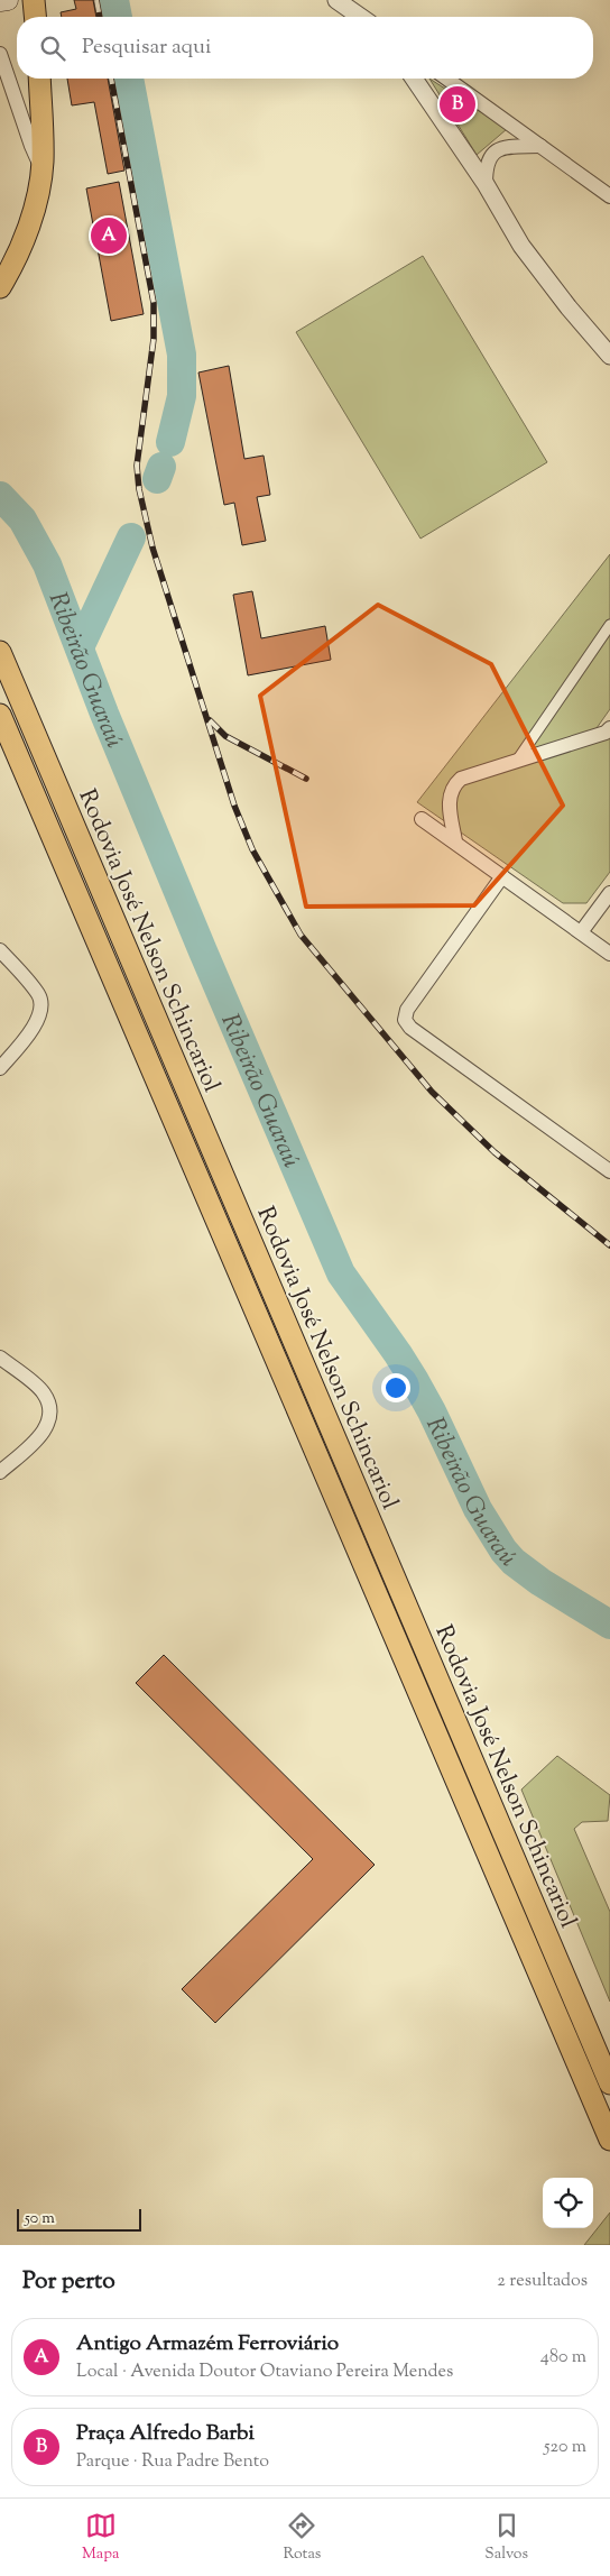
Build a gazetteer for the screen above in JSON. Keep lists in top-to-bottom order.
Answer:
{
  "streets": {
    "main road": ["Rodovia José Nelson Schincariol"]
  },
  "water": ["Ribeirão Guaraú"],
  "scale_bar": "50 m",
  "page": {
    "search": "Pesquisar aqui",
    "pins": ["B", "A"],
    "scale": "50 m",
    "heading": ["Por perto", "2 resultados"],
    "list": [
      {
        "mark": "A",
        "name": "Antigo Armazém Ferroviário",
        "note": "Local · Avenida Doutor Otaviano Pereira Mendes",
        "value": "480 m"
      },
      {
        "mark": "B",
        "name": "Praça Alfredo Barbi",
        "note": "Parque · Rua Padre Bento",
        "value": "520 m"
      }
    ],
    "nav": ["Mapa", "Rotas", "Salvos"]
  }
}
